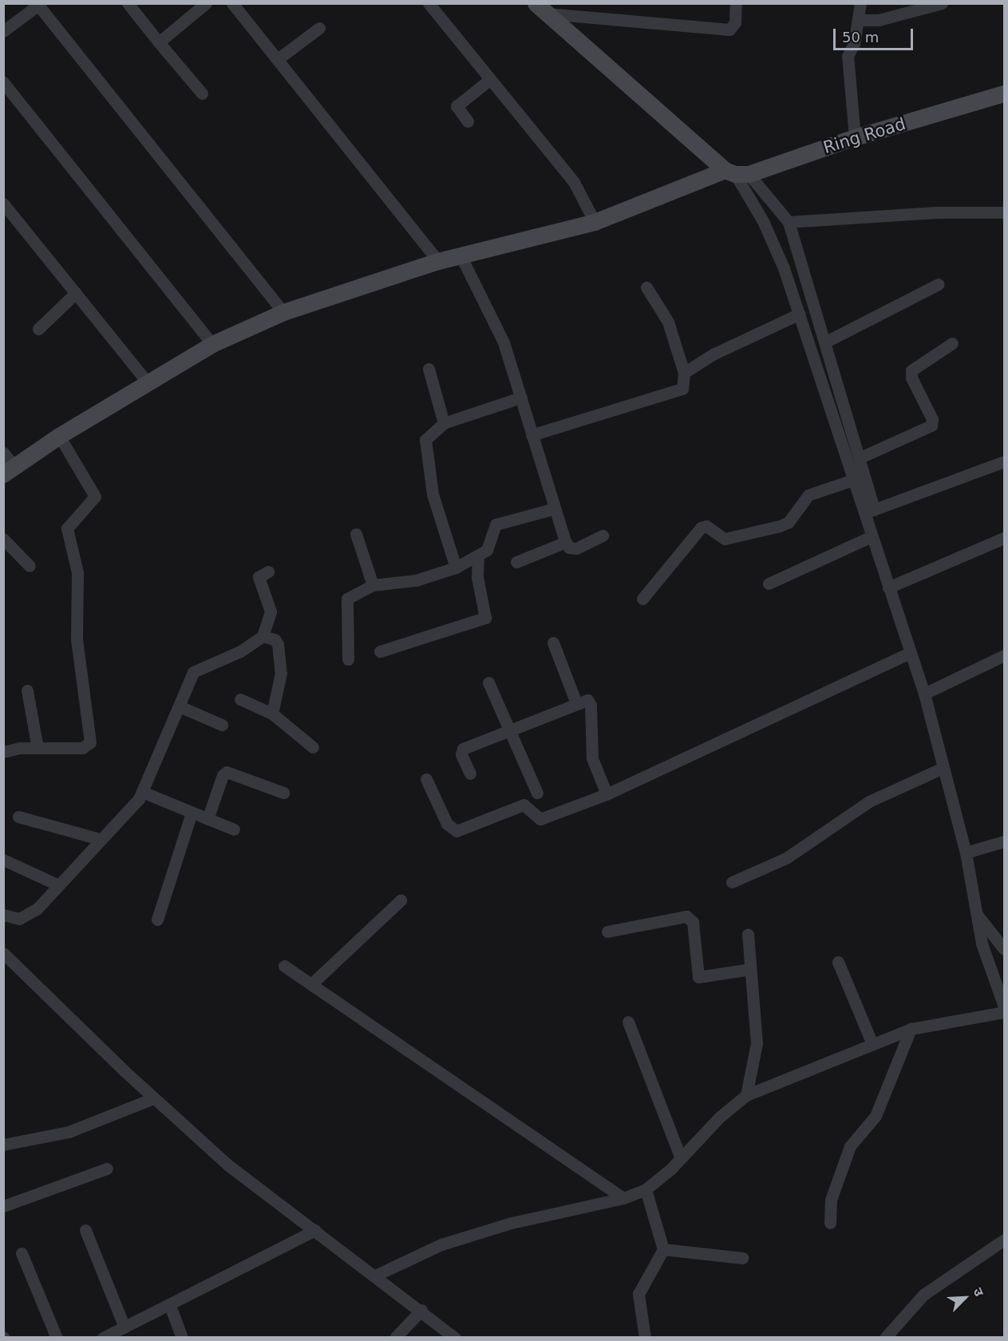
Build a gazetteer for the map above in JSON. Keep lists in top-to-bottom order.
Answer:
{
  "streets": {
    "street": ["Ring Road"]
  },
  "scale_bar": "50 m",
  "north": "top right"
}
